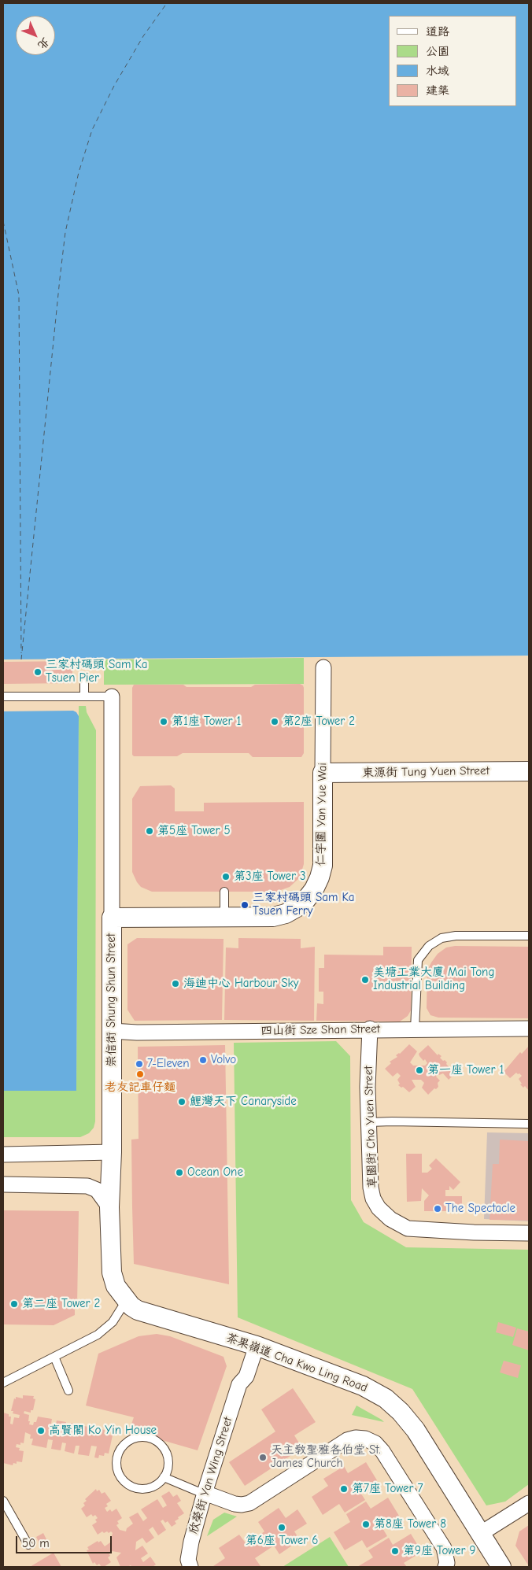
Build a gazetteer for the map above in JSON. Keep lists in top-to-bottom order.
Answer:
{
  "streets": {
    "street": [
      "東源街 Tung Yuen Street",
      "仁宇圍 Yan Yue Wai",
      "崇信街 Shung Shun Street",
      "四山街 Sze Shan Street",
      "草園街 Cho Yuen Street",
      "茶果嶺道 Cha Kwo Ling Road",
      "欣榮街 Yan Wing Street"
    ]
  },
  "crossings": [
    ["東源街 Tung Yuen Street", "仁宇圍 Yan Yue Wai"],
    ["仁宇圍 Yan Yue Wai", "崇信街 Shung Shun Street"],
    ["崇信街 Shung Shun Street", "四山街 Sze Shan Street"],
    ["崇信街 Shung Shun Street", "茶果嶺道 Cha Kwo Ling Road"],
    ["四山街 Sze Shan Street", "草園街 Cho Yuen Street"],
    ["茶果嶺道 Cha Kwo Ling Road", "欣榮街 Yan Wing Street"]
  ],
  "places": [
    "三家村碼頭 Sam Ka Tsuen Pier",
    "第1座 Tower 1",
    "第2座 Tower 2",
    "第5座 Tower 5",
    "第3座 Tower 3",
    "三家村碼頭 Sam Ka Tsuen Ferry",
    "美塘工業大廈 Mai Tong Industrial Building",
    "海迪中心 Harbour Sky",
    "Volvo",
    "7-Eleven",
    "第一座 Tower 1",
    "老友記車仔麵",
    "鯉灣天下 Canaryside",
    "Ocean One",
    "The Spectacle",
    "第二座 Tower 2",
    "高賢閣 Ko Yin House",
    "天主教聖雅各伯堂 St. James Church",
    "第7座 Tower 7",
    "第8座 Tower 8",
    "第6座 Tower 6",
    "第9座 Tower 9"
  ],
  "legend": [
    "道路",
    "公園",
    "水域",
    "建築"
  ],
  "scale_bar": "50 m",
  "north": "bottom right"
}
